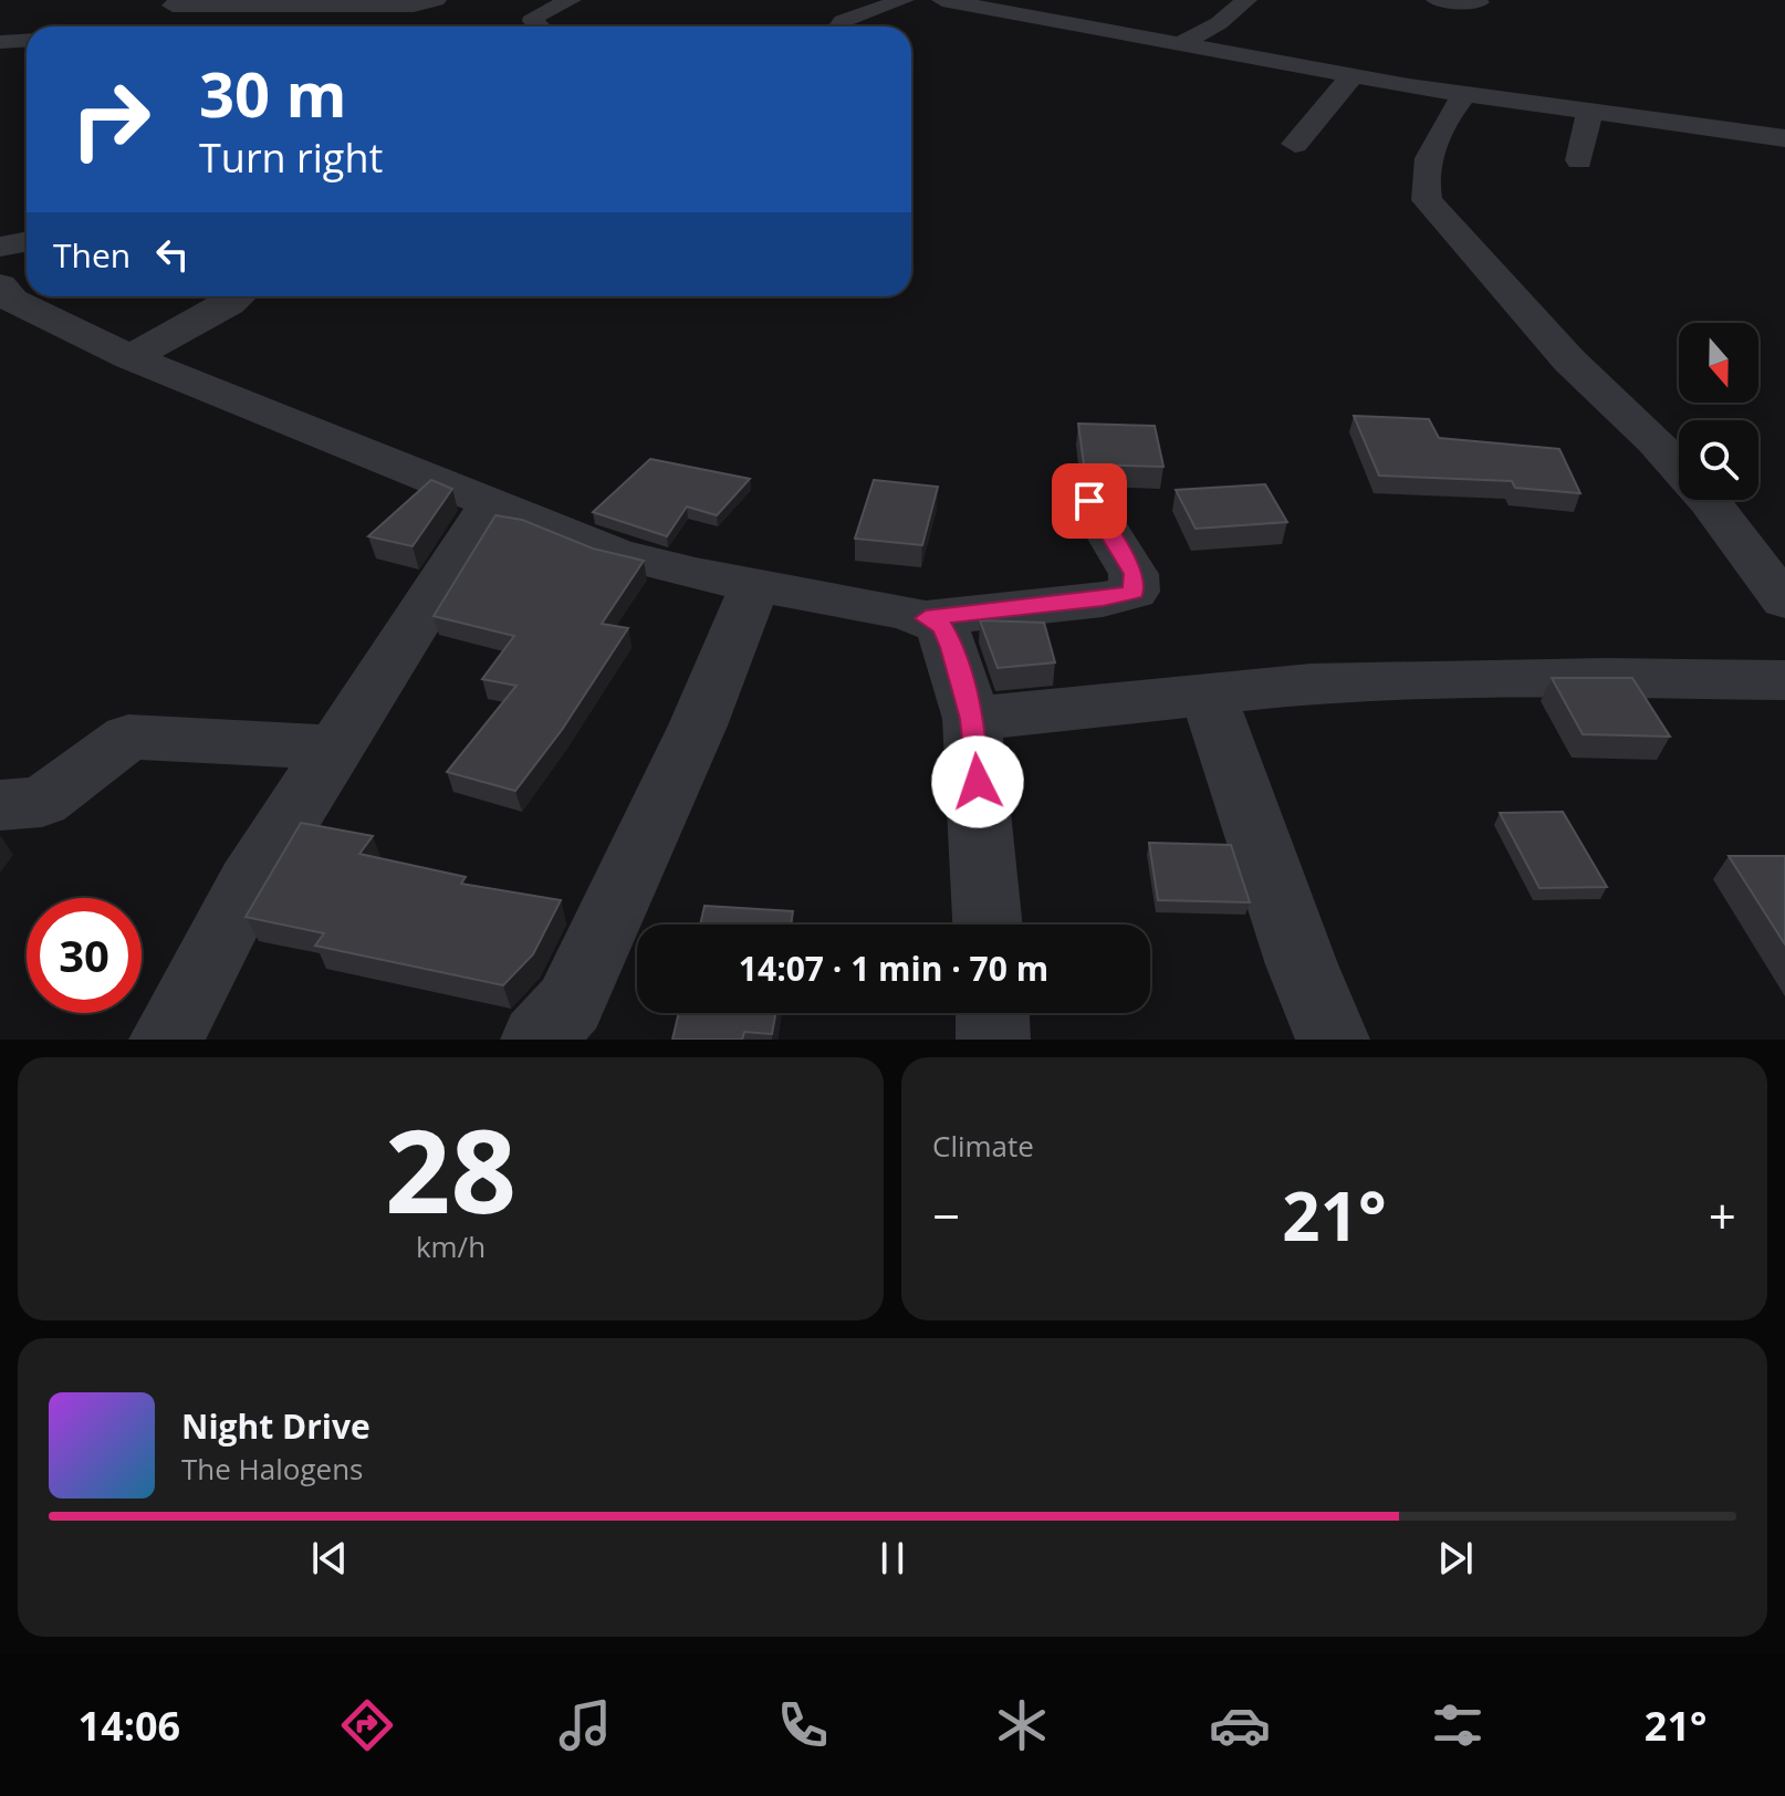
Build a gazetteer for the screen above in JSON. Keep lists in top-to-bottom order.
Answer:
{
  "north": "bottom",
  "page": {
    "turn": ["30 m", "Turn right"],
    "then": "Then",
    "limit": "30",
    "trip": "14:07 · 1 min · 70 m",
    "tile": [
      ["28", "km/h"],
      "Climate"
    ],
    "heat": ["−", "21°", "+"],
    "song": ["Night Drive", "The Halogens"],
    "tabs": ["14:06", "21°"]
  }
}
